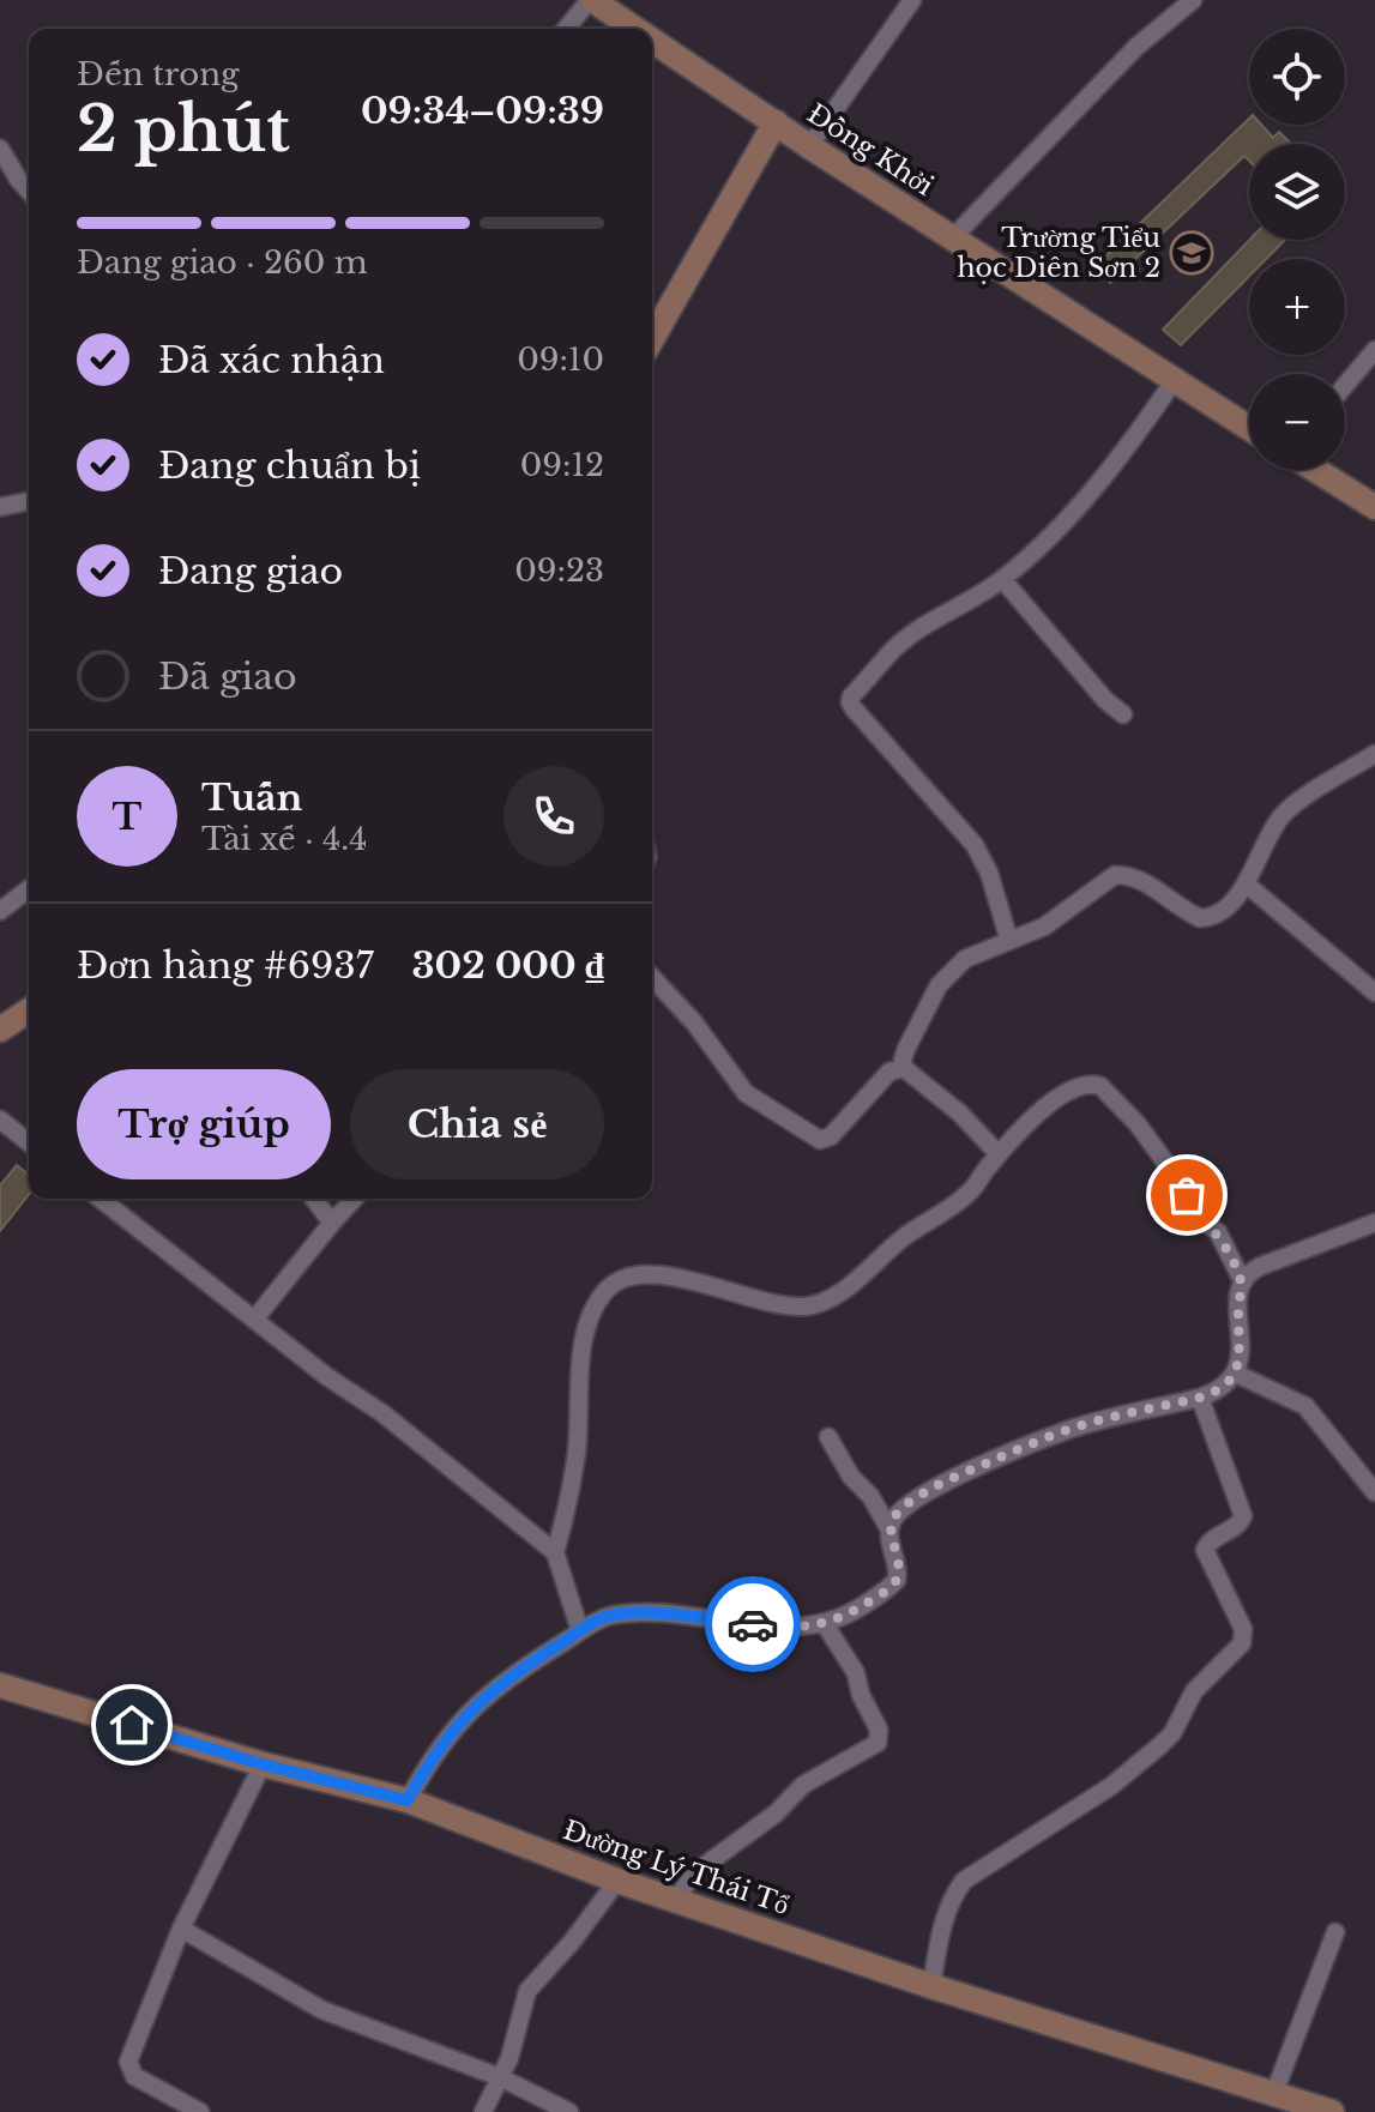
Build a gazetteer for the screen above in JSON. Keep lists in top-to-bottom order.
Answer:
{
  "streets": {
    "street": ["Đồng Khởi", "Đường Lý Thái Tổ"]
  },
  "places": {
    "school or university": ["Trường Tiểu học Diên Sơn 2"]
  },
  "page": {
    "map_buttons": ["+", "−"],
    "heading": ["2 phút", "Đến trong", "09:34–09:39"],
    "panel": [
      "Tuấn",
      "Tài xế · 4.4",
      "Đơn hàng #6937",
      "302 000 ₫"
    ],
    "bar": "Đang giao · 260 m",
    "list": [
      ["Đã xác nhận", "09:10"],
      ["Đang chuẩn bị", "09:12"],
      ["Đang giao", "09:23"],
      "Đã giao"
    ],
    "round": "T",
    "buttons": ["Trợ giúp", "Chia sẻ"]
  }
}
